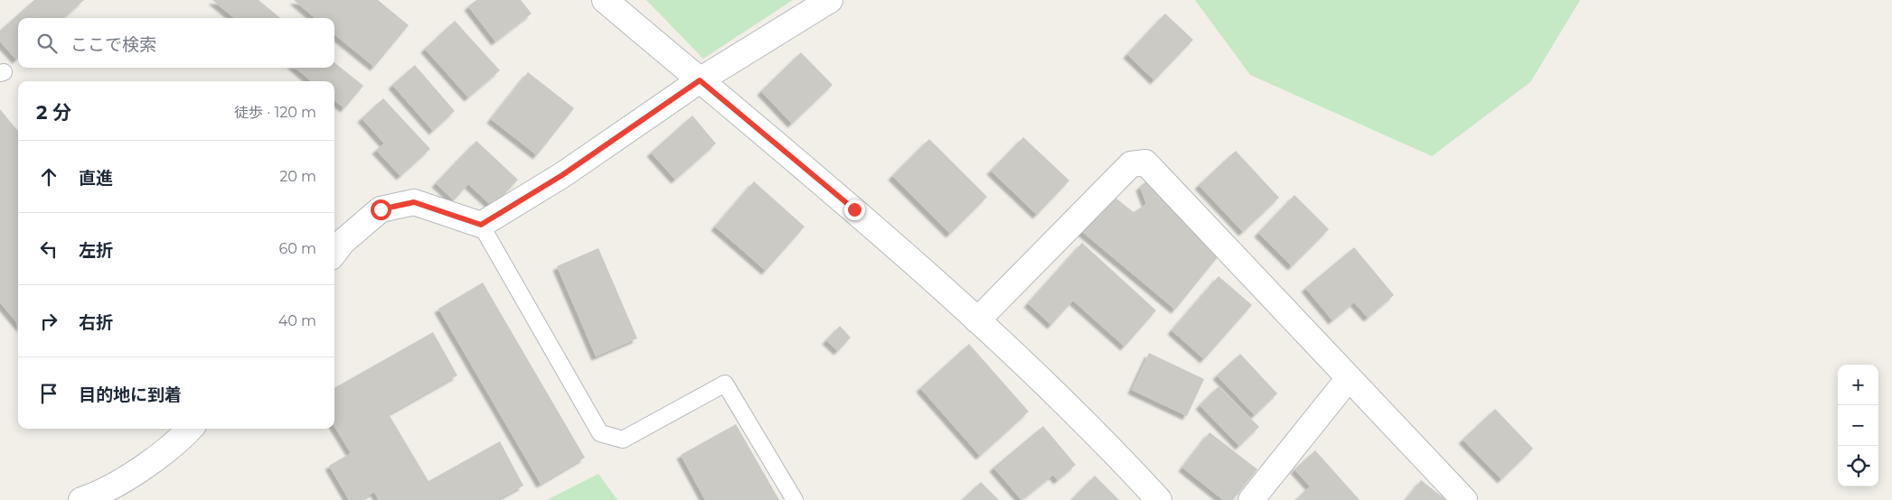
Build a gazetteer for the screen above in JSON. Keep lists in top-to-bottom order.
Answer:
{
  "page": {
    "search": "ここで検索",
    "heading": ["2 分", "徒歩 · 120 m"],
    "list": [
      ["直進", "20 m"],
      ["左折", "60 m"],
      ["右折", "40 m"],
      "目的地に到着"
    ],
    "map_buttons": ["+", "−"]
  }
}
